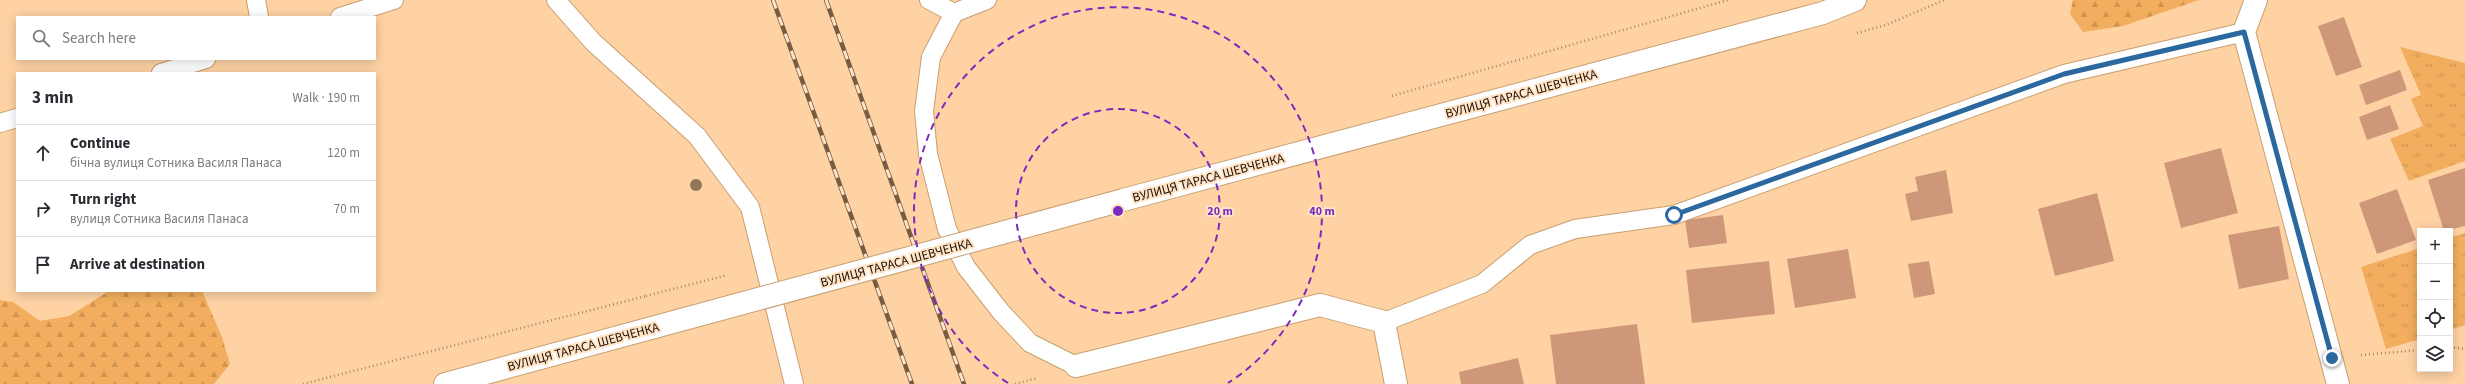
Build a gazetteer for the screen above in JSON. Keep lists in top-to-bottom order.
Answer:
{
  "streets": {
    "main road": ["ВУЛИЦЯ ТАРАСА ШЕВЧЕНКА"]
  },
  "page": {
    "search": "Search here",
    "heading": ["3 min", "Walk · 190 m"],
    "list": [
      ["Continue", "бічна вулиця Сотника Василя Панаса", "120 m"],
      ["Turn right", "вулиця Сотника Василя Панаса", "70 m"],
      "Arrive at destination"
    ],
    "map_buttons": ["+", "−"]
  },
  "rings": ["20 m", "40 m"]
}
